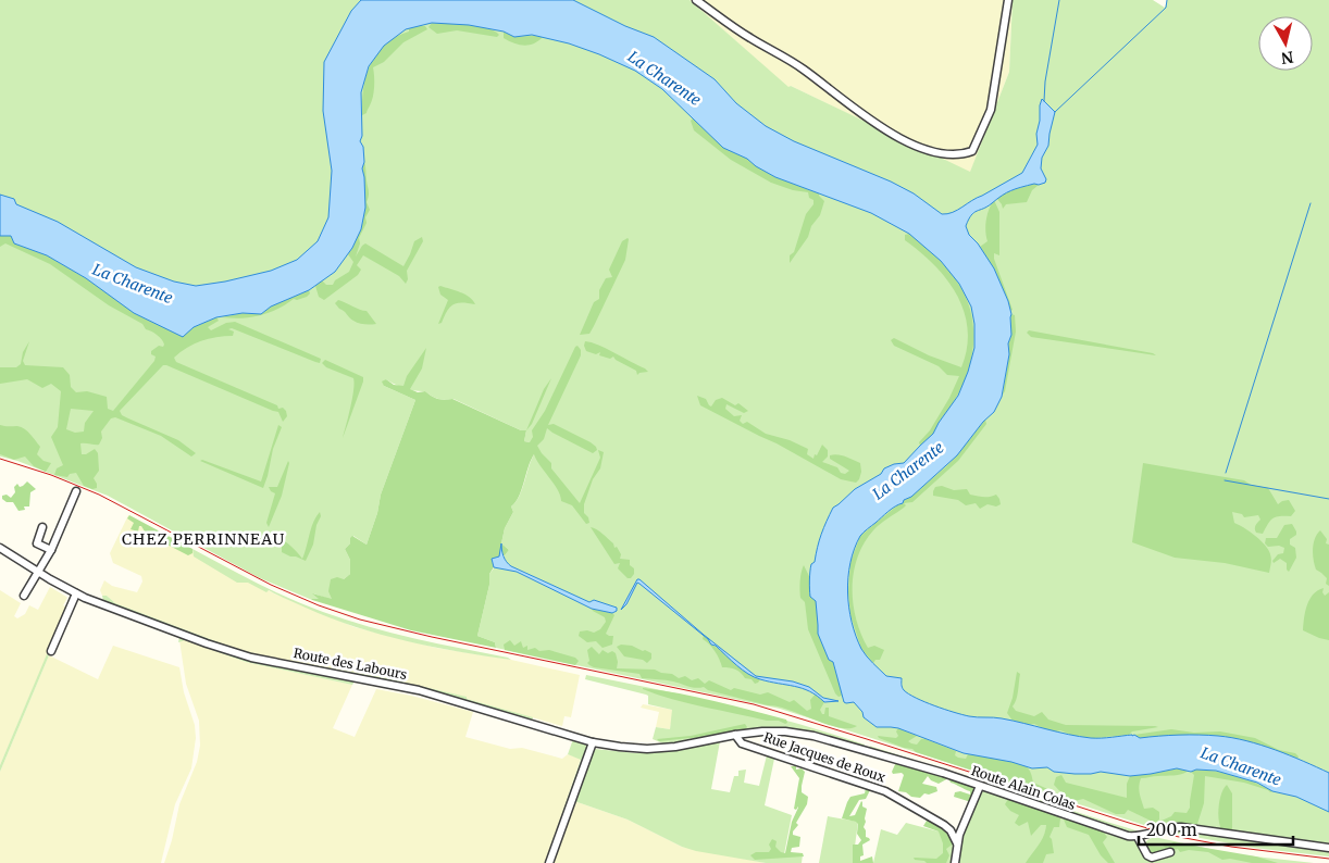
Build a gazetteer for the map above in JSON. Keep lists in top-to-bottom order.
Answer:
{
  "streets": {
    "street": ["Route des Labours", "Rue Jacques de Roux", "Route Alain Colas"]
  },
  "crossings": [
    ["Route des Labours", "Route Alain Colas"],
    ["Rue Jacques de Roux", "Route Alain Colas"]
  ],
  "districts": ["CHEZ PERRINNEAU"],
  "water": ["La Charente"],
  "scale_bar": "200 m",
  "north": "bottom"
}
